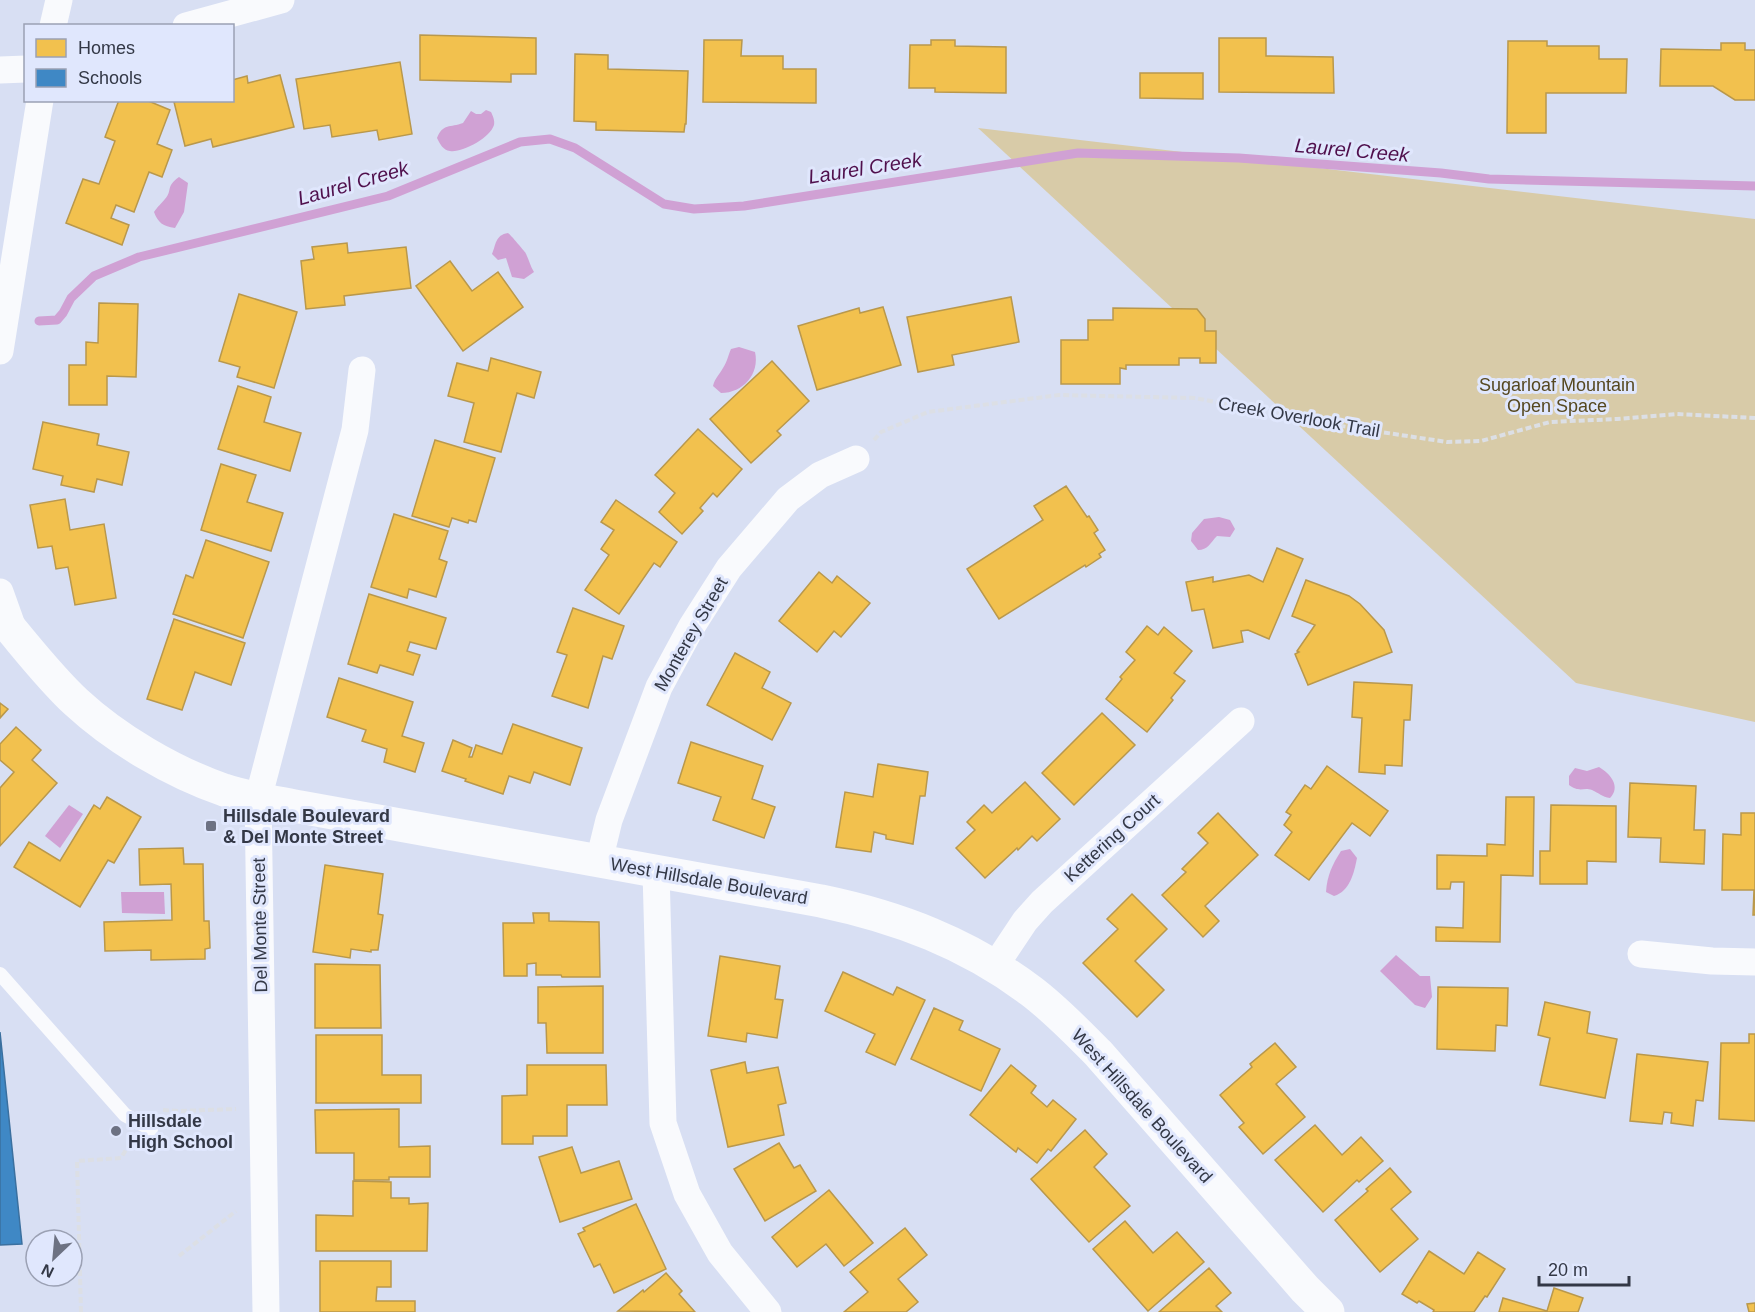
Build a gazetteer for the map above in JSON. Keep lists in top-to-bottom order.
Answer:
{
  "streets": {
    "main road": ["West Hillsdale Boulevard"],
    "street": ["Monterey Street", "Kettering Court", "Del Monte Street"],
    "path": ["Creek Overlook Trail"]
  },
  "crossings": [
    ["Creek Overlook Trail", "Monterey Street"],
    ["Monterey Street", "West Hillsdale Boulevard"],
    ["Kettering Court", "West Hillsdale Boulevard"],
    ["West Hillsdale Boulevard", "Del Monte Street"]
  ],
  "water": ["Laurel Creek"],
  "parks": ["Sugarloaf Mountain Open Space"],
  "places": {
    "transit": ["Hillsdale Boulevard & Del Monte Street"],
    "other": ["Hillsdale High School"]
  },
  "legend": ["Homes", "Schools"],
  "scale_bar": "20 m",
  "north": "bottom left"
}
